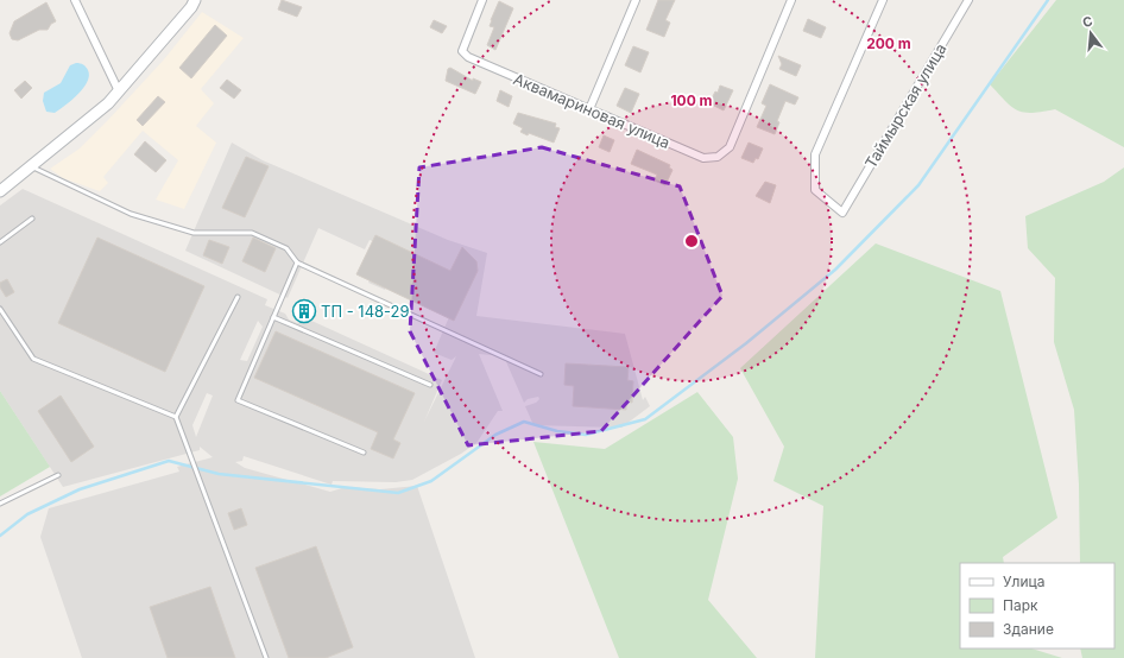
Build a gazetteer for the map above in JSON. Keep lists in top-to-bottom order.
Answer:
{
  "streets": {
    "street": ["Таймырская улица", "Аквамариновая улица"]
  },
  "places": {
    "building": ["ТП - 148-29"]
  },
  "legend": ["Улица", "Парк", "Здание"],
  "north": "top",
  "rings": ["200 m", "100 m"]
}
